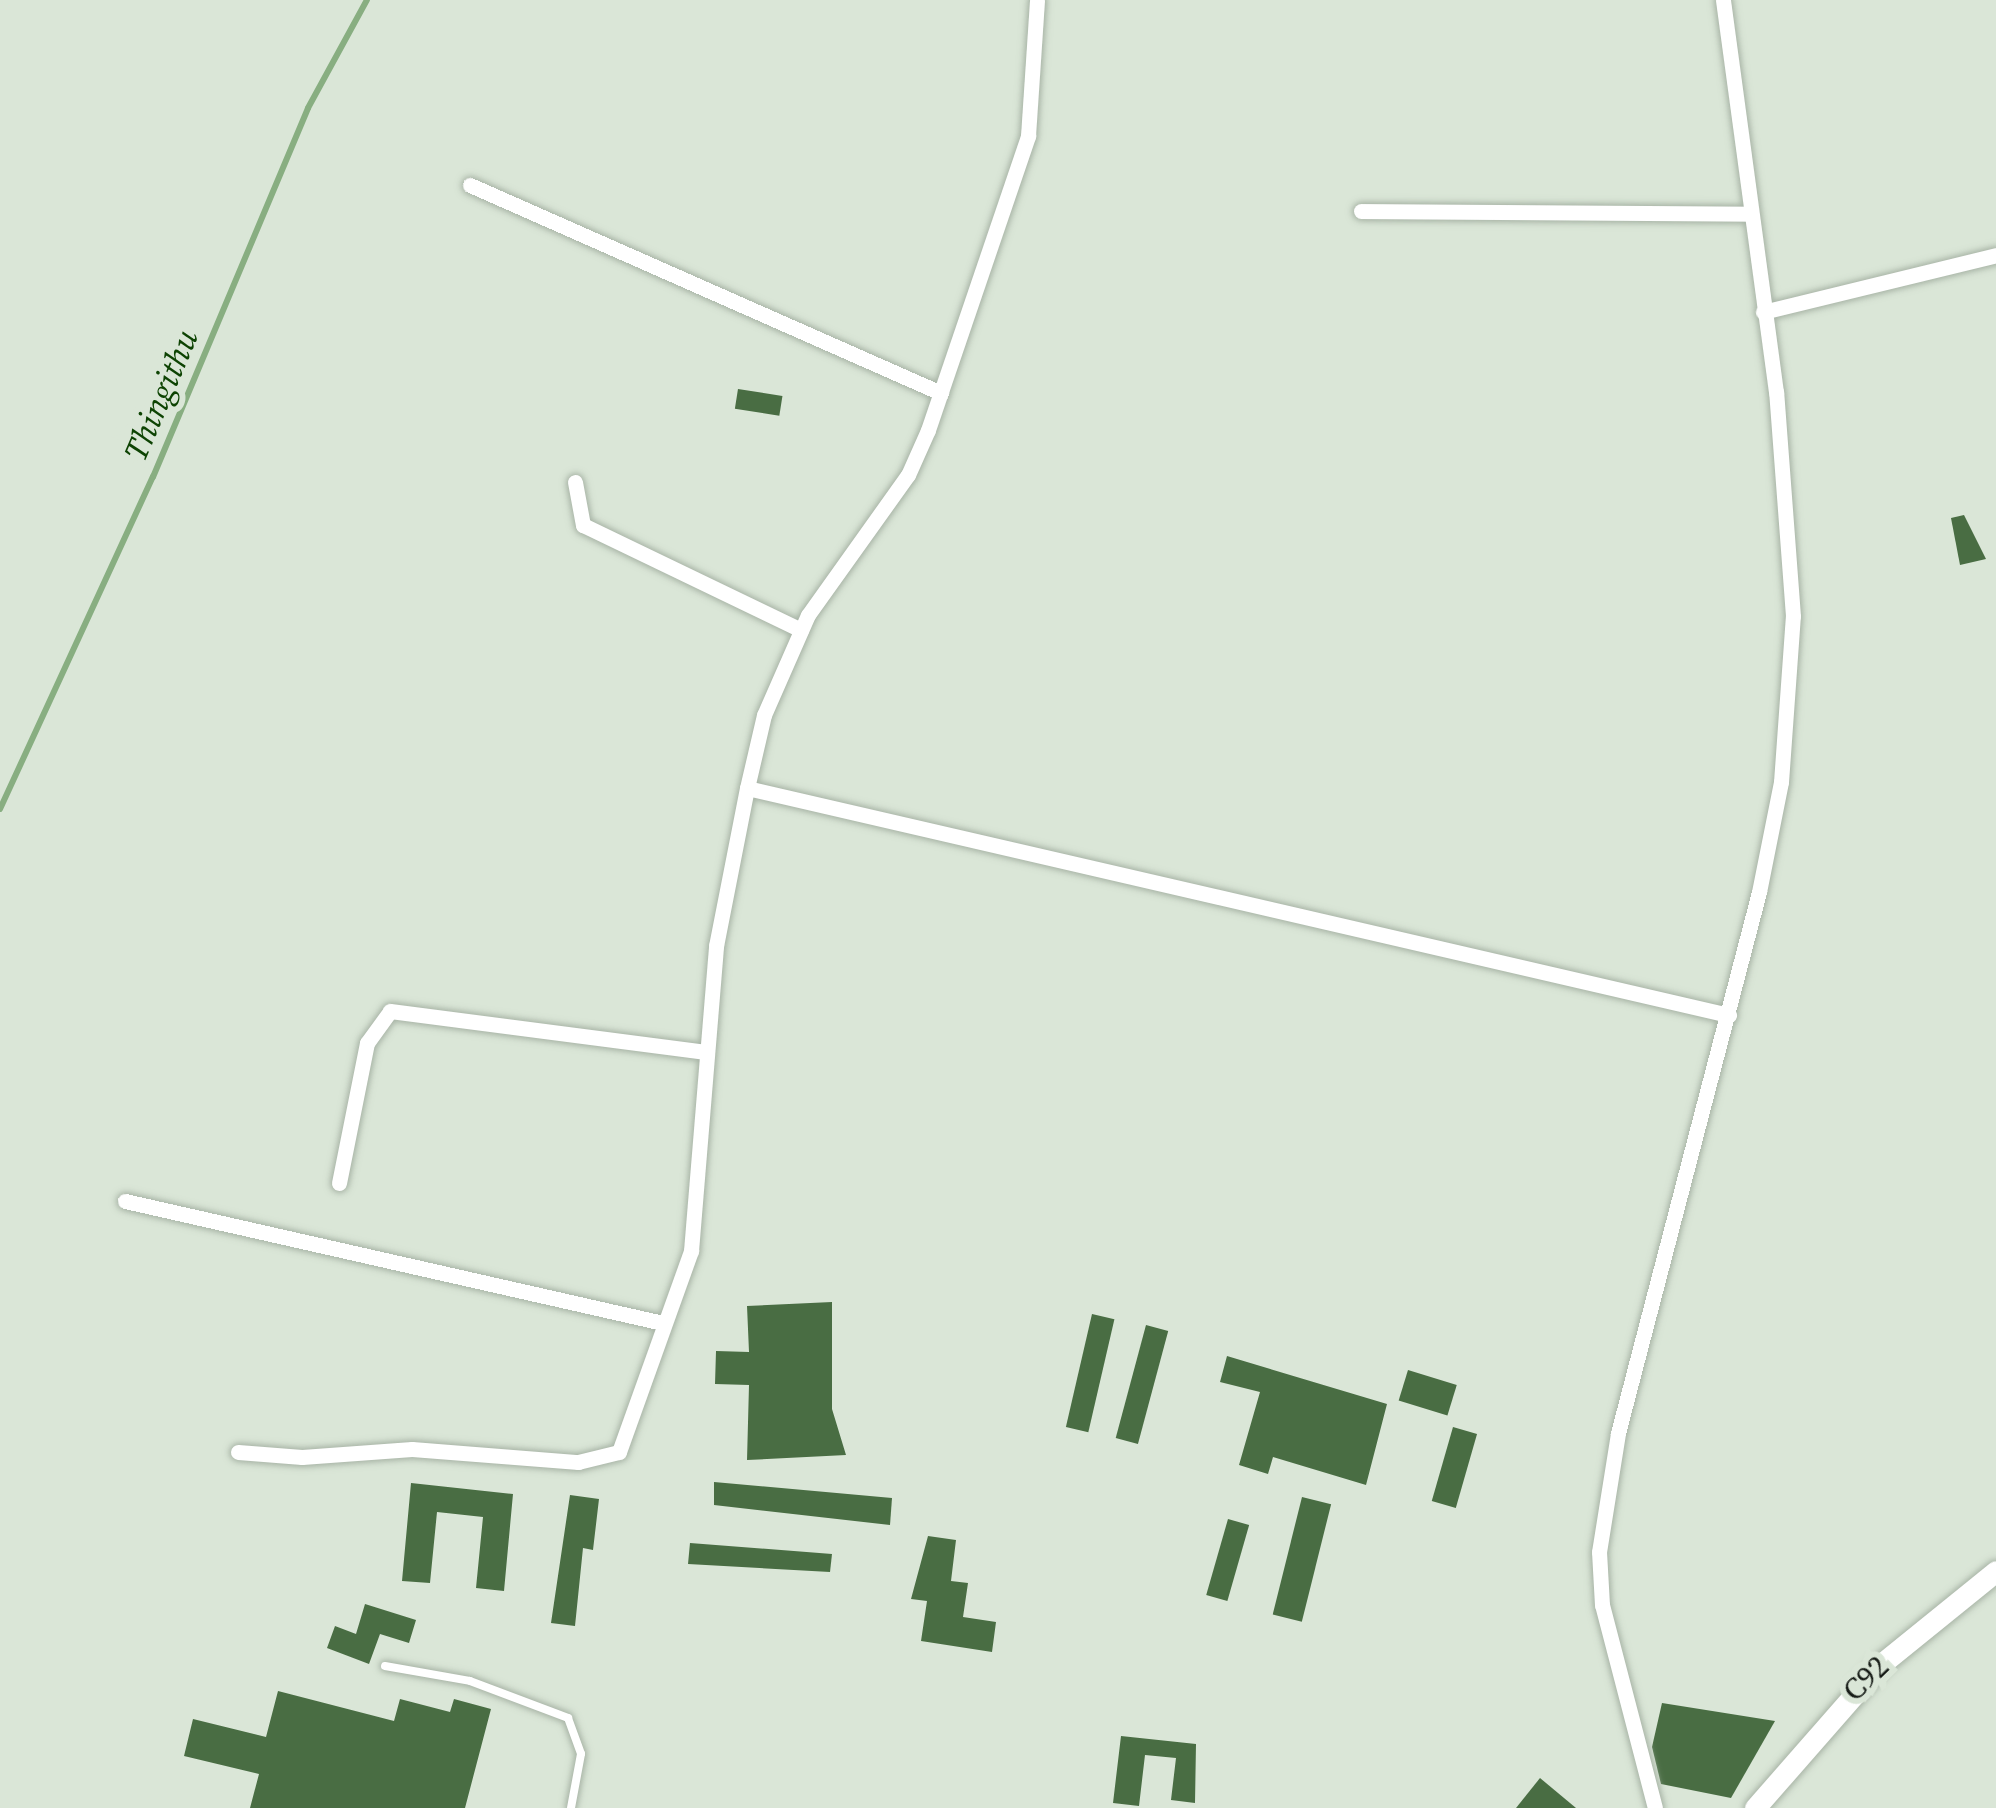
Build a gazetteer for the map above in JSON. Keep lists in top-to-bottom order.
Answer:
{
  "streets": {
    "main road": ["C92"]
  },
  "water": ["Thingithu"]
}
